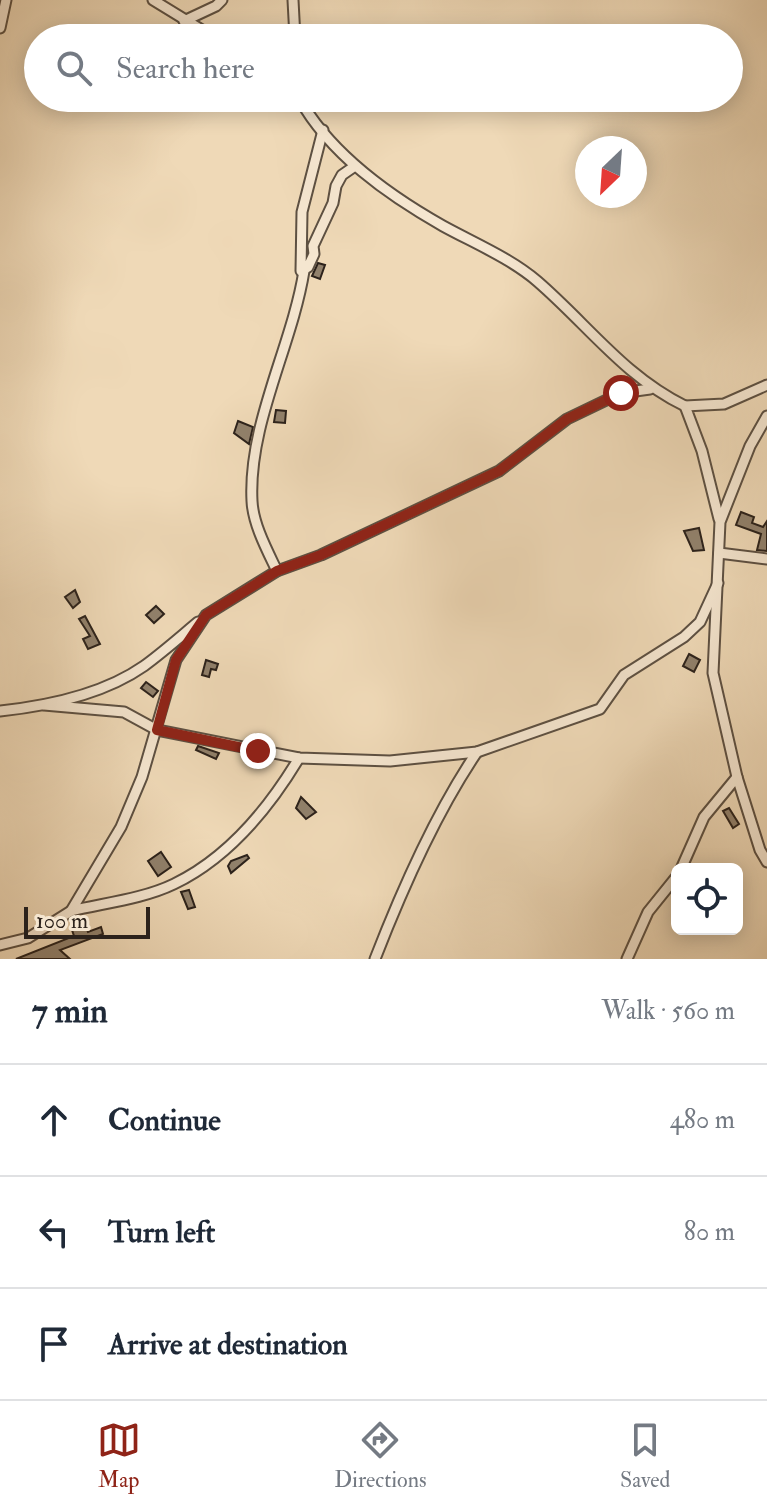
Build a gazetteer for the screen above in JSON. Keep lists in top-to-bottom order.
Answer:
{
  "scale_bar": "100 m",
  "north": "bottom left",
  "page": {
    "search": "Search here",
    "scale": "100 m",
    "heading": ["7 min", "Walk · 560 m"],
    "list": [
      ["Continue", "480 m"],
      ["Turn left", "80 m"],
      "Arrive at destination"
    ],
    "nav": ["Map", "Directions", "Saved"]
  }
}
